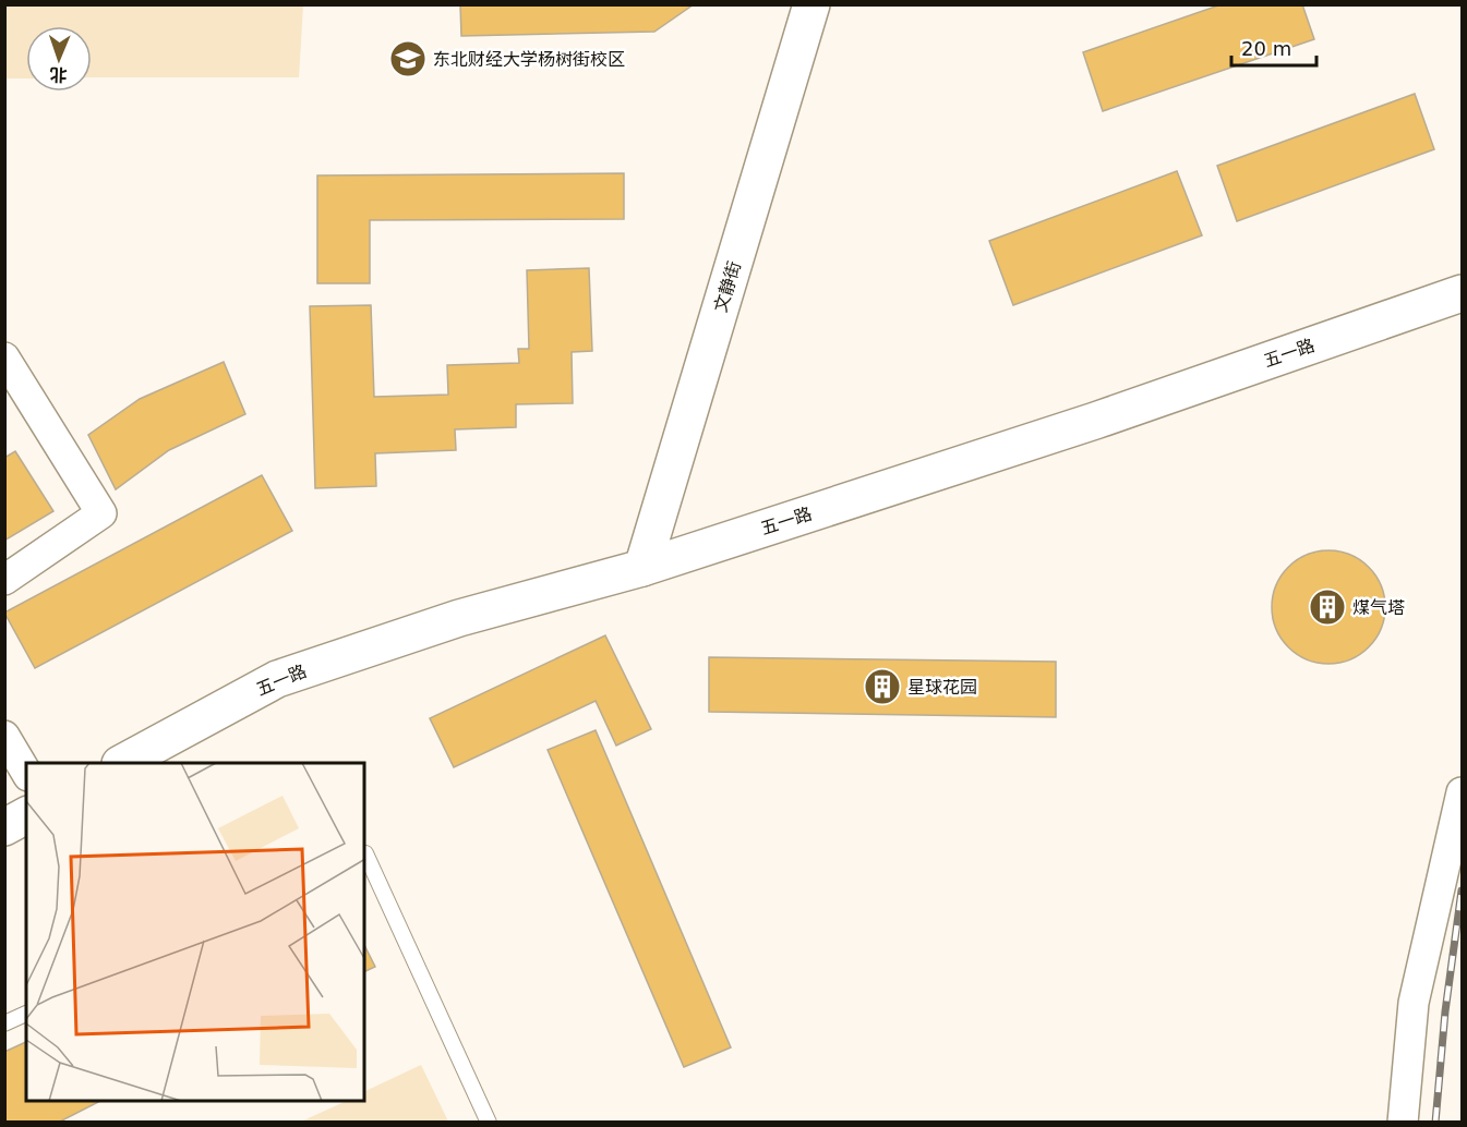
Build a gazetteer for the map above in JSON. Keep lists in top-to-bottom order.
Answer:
{
  "streets": {
    "main road": ["文静街", "五一路"]
  },
  "crossings": [
    ["文静街", "五一路"]
  ],
  "places": {
    "school or university": ["东北财经大学杨树街校区"],
    "building": ["煤气塔", "星球花园"]
  },
  "scale_bar": "20 m",
  "north": "bottom"
}
